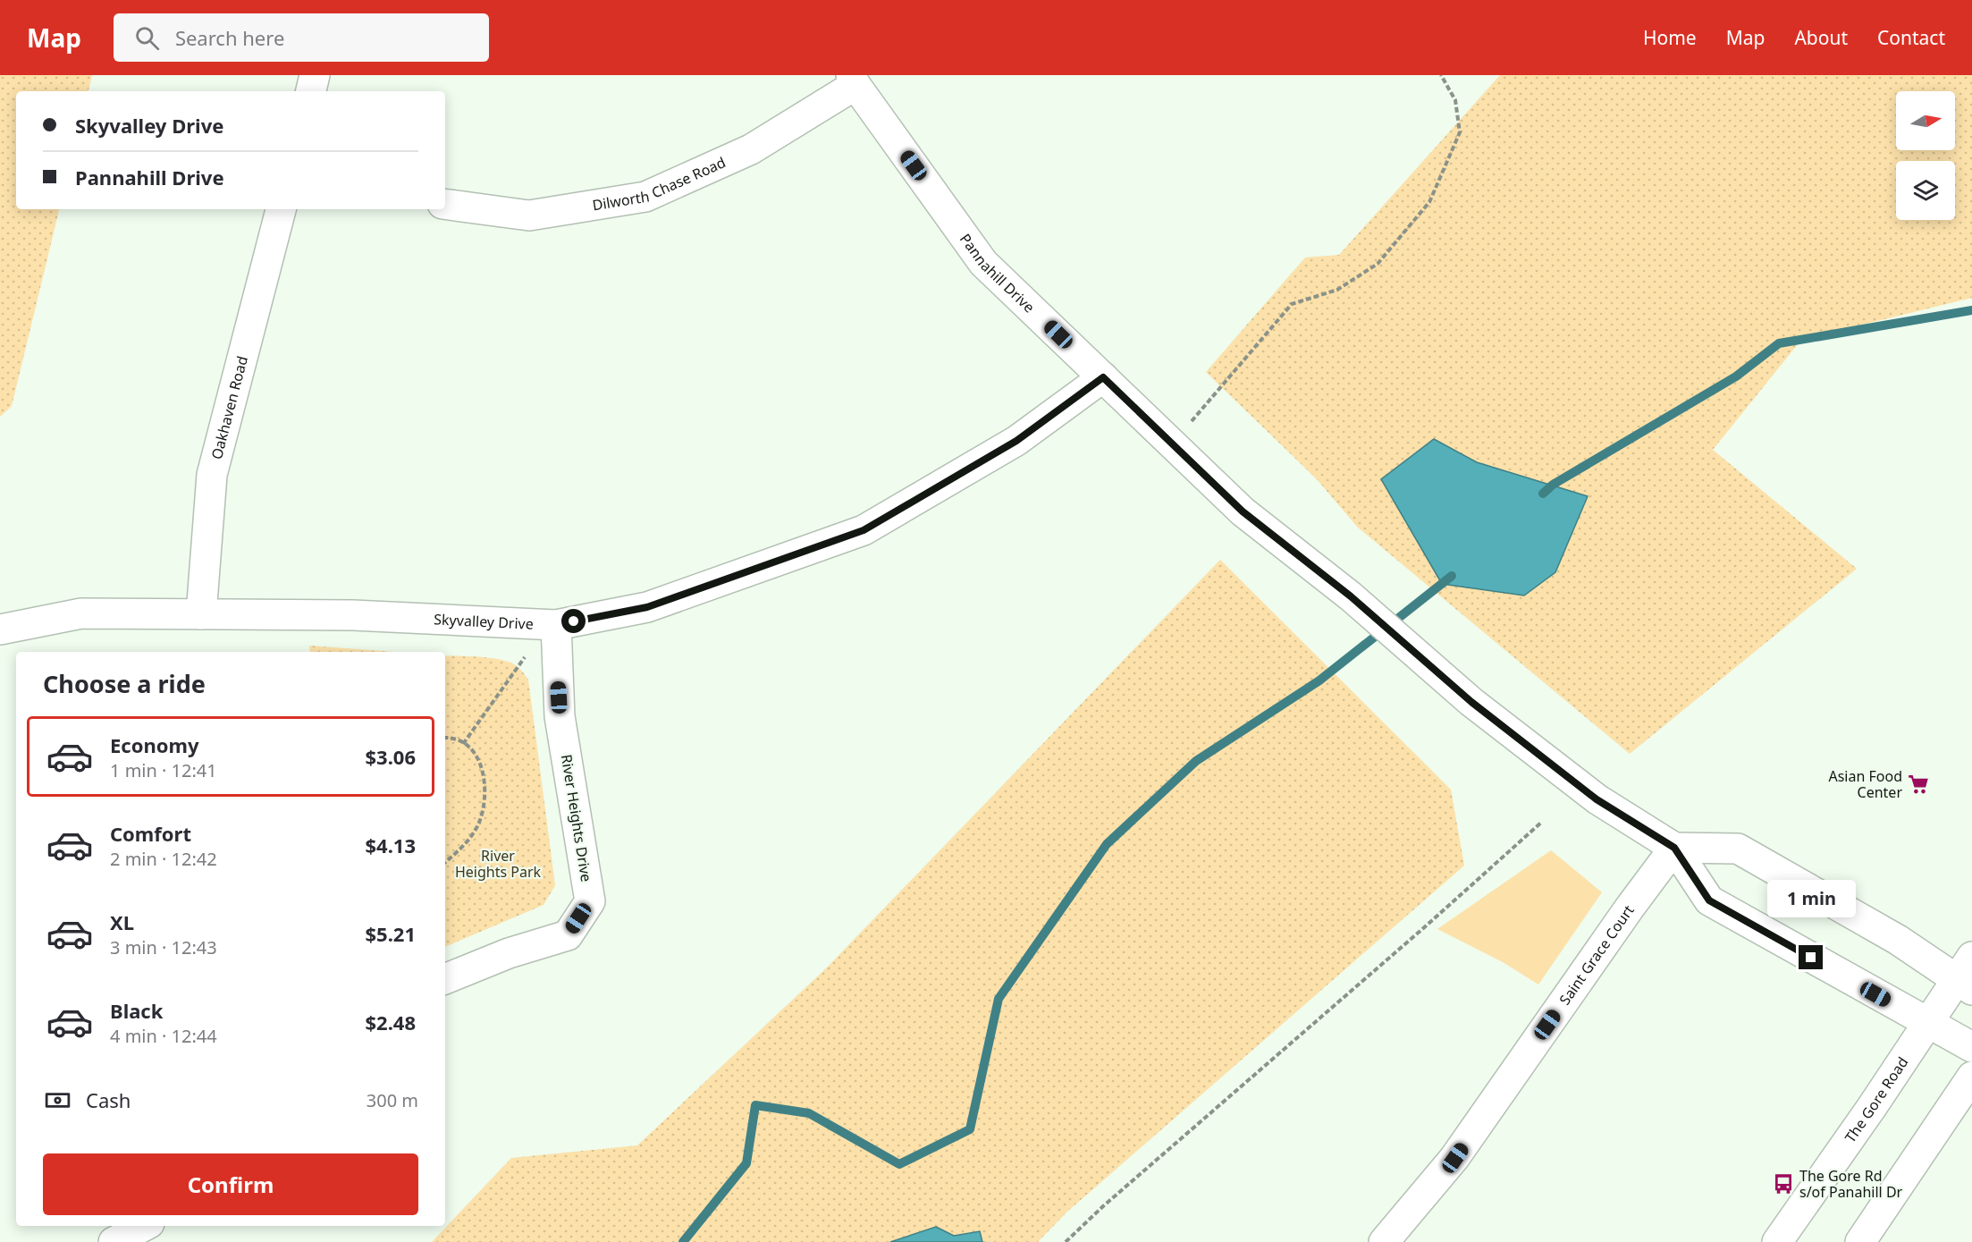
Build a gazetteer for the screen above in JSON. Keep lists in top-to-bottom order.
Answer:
{
  "streets": {
    "street": [
      "Dilworth Chase Road",
      "Pannahill Drive",
      "Oakhaven Road",
      "Skyvalley Drive",
      "River Heights Drive",
      "Saint Grace Court",
      "The Gore Road"
    ]
  },
  "crossings": [
    ["Dilworth Chase Road", "Pannahill Drive"],
    ["Pannahill Drive", "Skyvalley Drive"],
    ["Pannahill Drive", "Saint Grace Court"],
    ["Pannahill Drive", "The Gore Road"],
    ["Oakhaven Road", "Skyvalley Drive"],
    ["Skyvalley Drive", "River Heights Drive"]
  ],
  "parks": ["River Heights Park"],
  "places": {
    "supermarket": ["Asian Food Center"],
    "bus stop": ["The Gore Rd s/of Panahill Dr"]
  },
  "north": "right",
  "page": {
    "header": "Map",
    "search": "Search here",
    "nav": [
      "Home",
      "Map",
      "About",
      "Contact"
    ],
    "banner": ["Skyvalley Drive", "Pannahill Drive"],
    "heading": "Choose a ride",
    "list": [
      {
        "name": "Economy",
        "note": "1 min · 12:41",
        "value": "$3.06"
      },
      {
        "name": "Comfort",
        "note": "2 min · 12:42",
        "value": "$4.13"
      },
      {
        "name": "XL",
        "note": "3 min · 12:43",
        "value": "$5.21"
      },
      {
        "name": "Black",
        "note": "4 min · 12:44",
        "value": "$2.48"
      }
    ],
    "bubble": "1 min",
    "pay": ["Cash", "300 m"],
    "buttons": "Confirm"
  }
}
